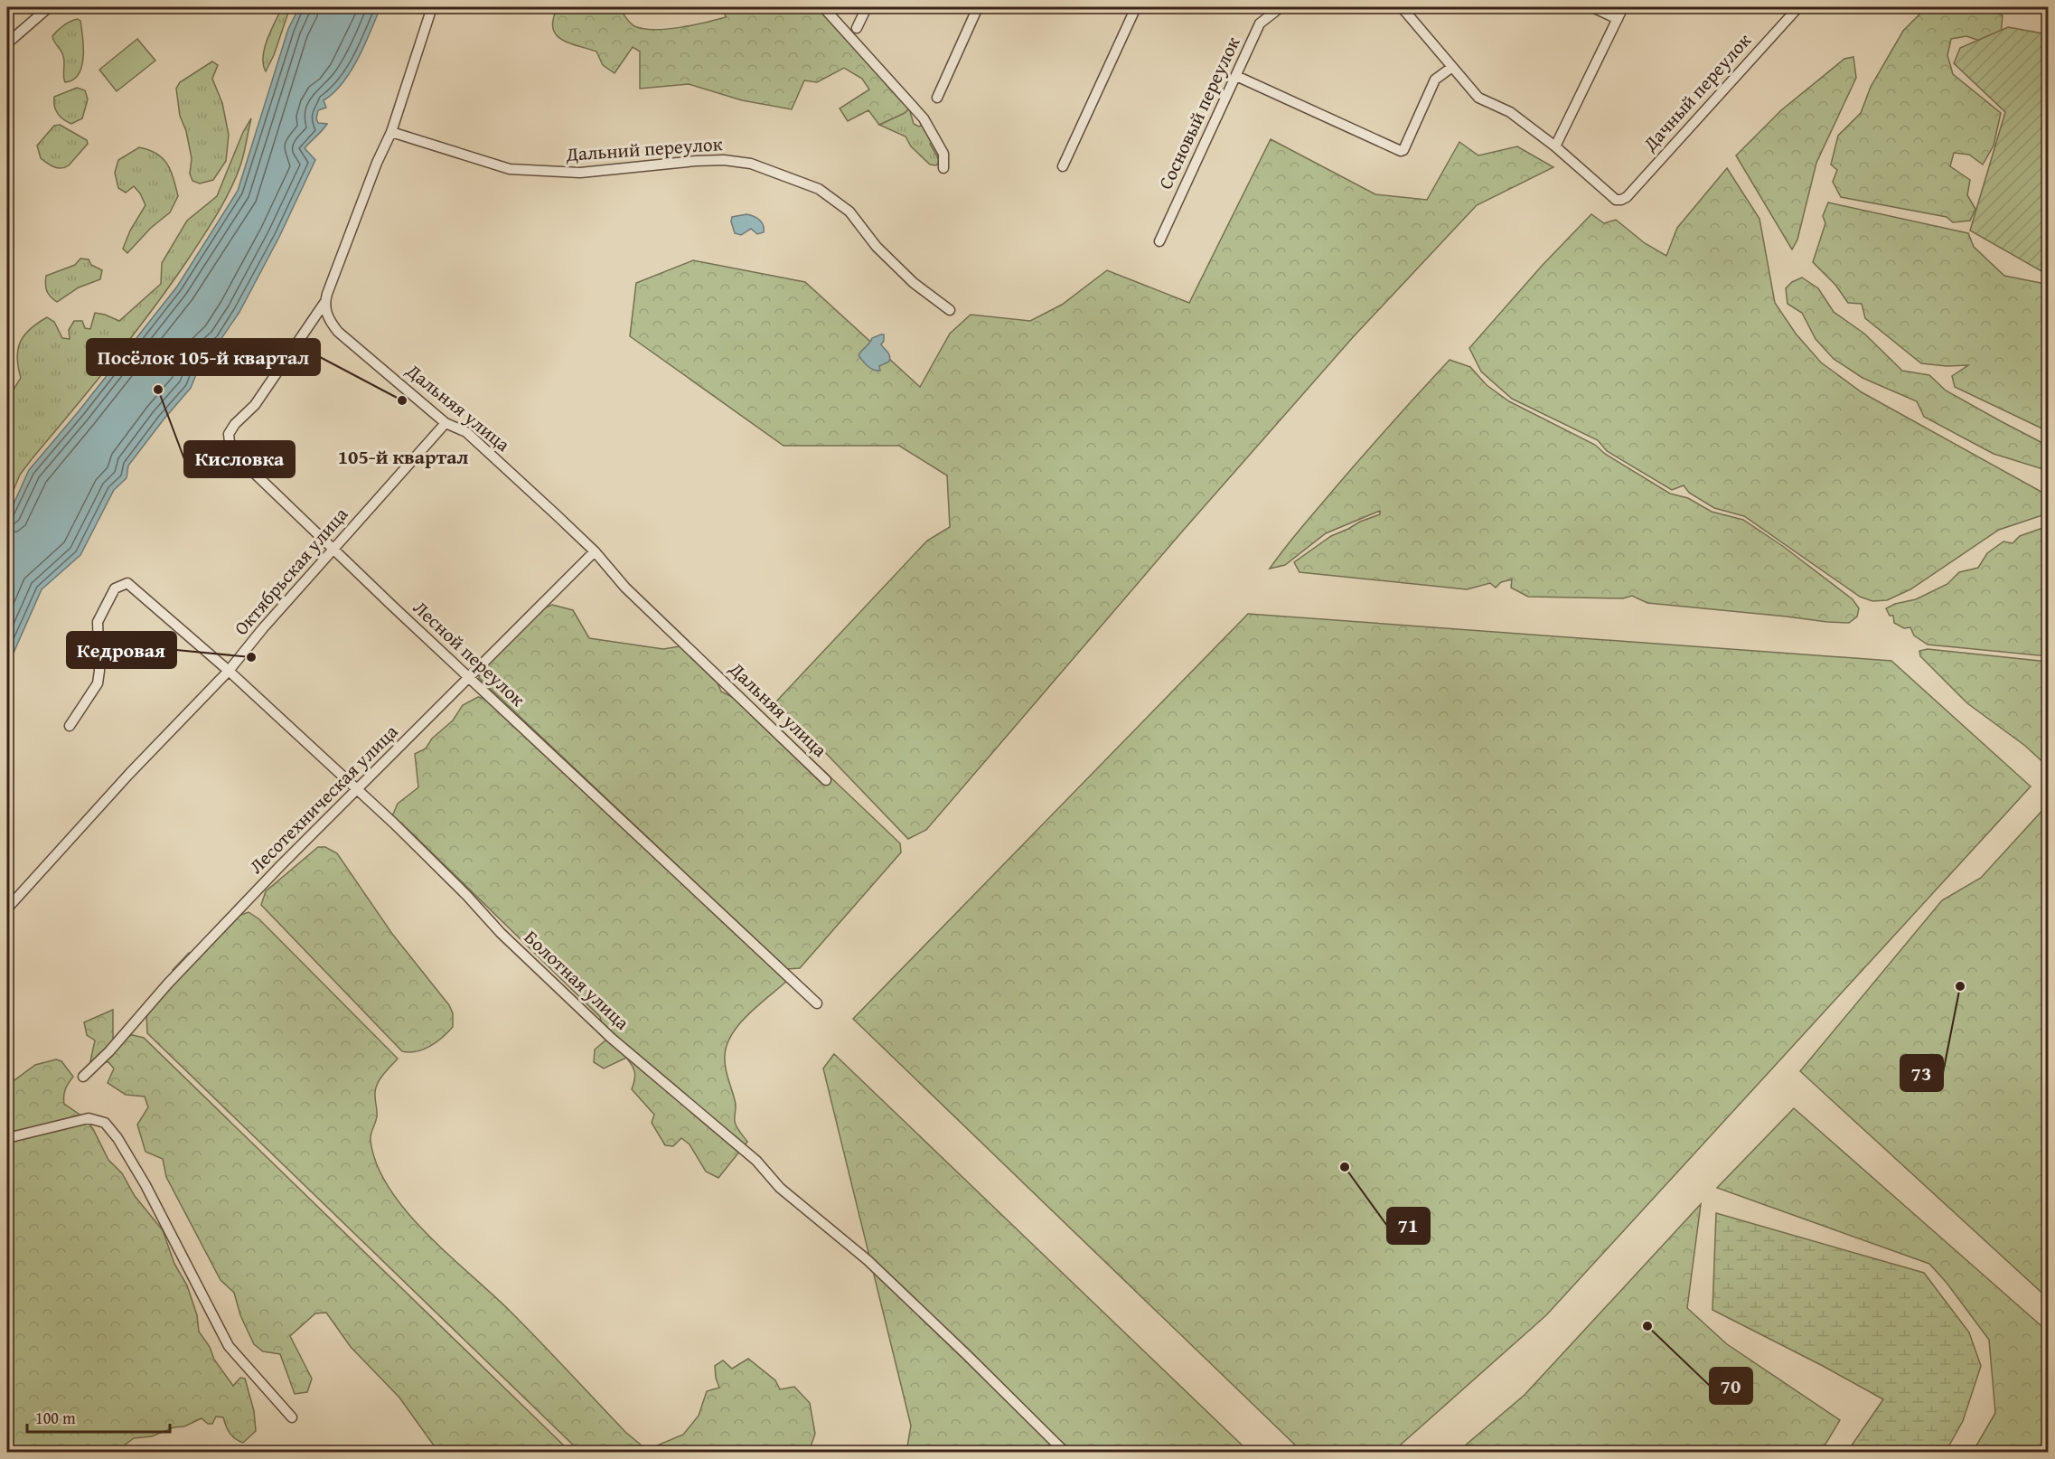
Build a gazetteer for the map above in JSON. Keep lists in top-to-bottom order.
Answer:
{
  "streets": {
    "street": [
      "Дачный переулок",
      "Сосновый переулок",
      "Дальний переулок",
      "Дальняя улица",
      "Октябрьская улица",
      "Лесной переулок",
      "Лесотехническая улица",
      "Болотная улица"
    ]
  },
  "crossings": [
    ["Дальняя улица", "Октябрьская улица"],
    ["Дальняя улица", "Лесной переулок"],
    ["Дальняя улица", "Лесотехническая улица"],
    ["Октябрьская улица", "Лесной переулок"],
    ["Октябрьская улица", "Болотная улица"],
    ["Лесной переулок", "Лесотехническая улица"],
    ["Лесотехническая улица", "Болотная улица"]
  ],
  "districts": ["105-й квартал"],
  "places": [
    "Кисловка",
    "Посёлок 105-й квартал",
    "Кедровая",
    "73",
    "71",
    "70"
  ],
  "scale_bar": "100 m"
}
